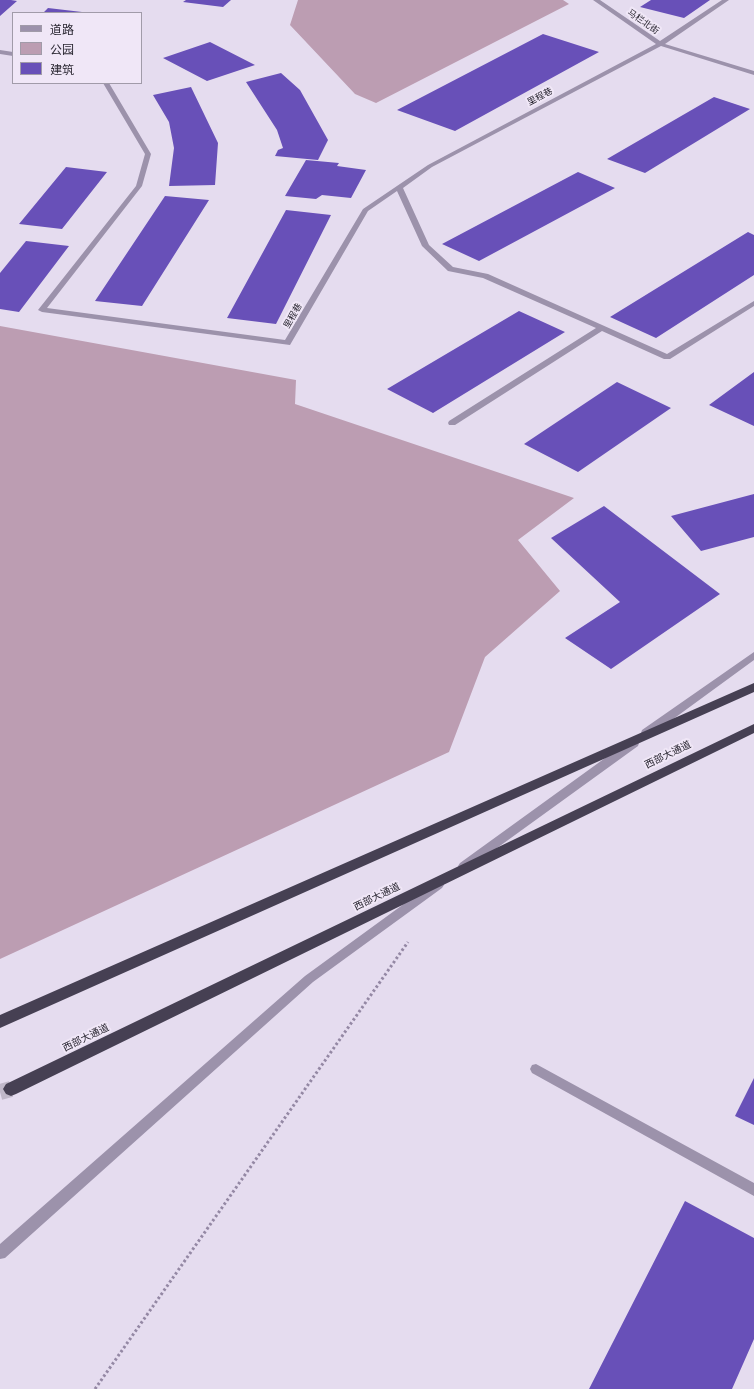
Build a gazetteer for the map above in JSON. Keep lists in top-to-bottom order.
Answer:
{
  "streets": {
    "highway": ["西部大通道"],
    "street": ["马栏北街", "里程巷"]
  },
  "crossings": [
    ["马栏北街", "里程巷"]
  ],
  "legend": ["道路", "公园", "建筑"]
}
